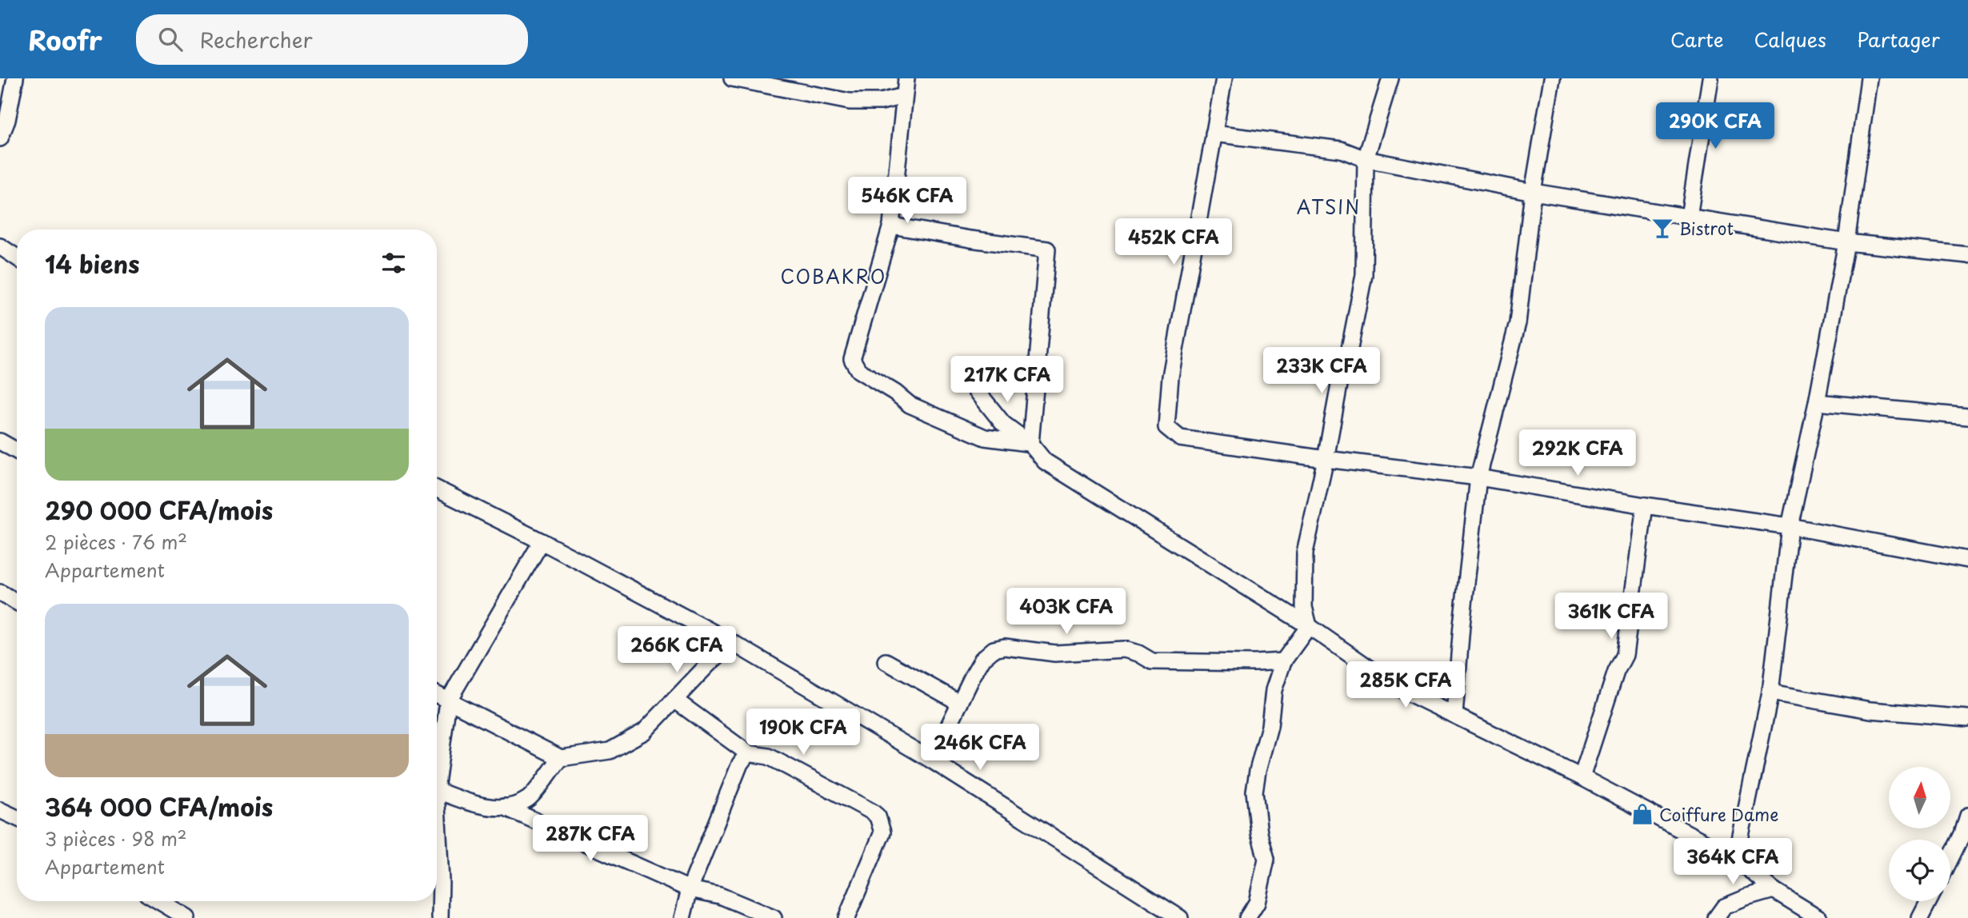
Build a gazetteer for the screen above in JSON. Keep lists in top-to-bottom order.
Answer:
{
  "districts": ["ATSIN", "COBAKRO"],
  "places": {
    "bar": ["Bistrot"],
    "shop": ["Coiffure Dame"]
  },
  "north": "top",
  "page": {
    "header": "Roofr",
    "search": "Rechercher",
    "nav": ["Carte", "Calques", "Partager"],
    "price": [
      "290K CFA",
      "546K CFA",
      "452K CFA",
      "233K CFA",
      "217K CFA",
      "292K CFA",
      "403K CFA",
      "361K CFA",
      "266K CFA",
      "285K CFA",
      "190K CFA",
      "246K CFA",
      "287K CFA",
      "364K CFA"
    ],
    "heading": "14 biens",
    "list": [
      {
        "name": "290 000 CFA/mois",
        "note": "2 pièces · 76 m² · Appartement"
      },
      {
        "name": "364 000 CFA/mois",
        "note": "3 pièces · 98 m² · Appartement"
      }
    ]
  }
}
